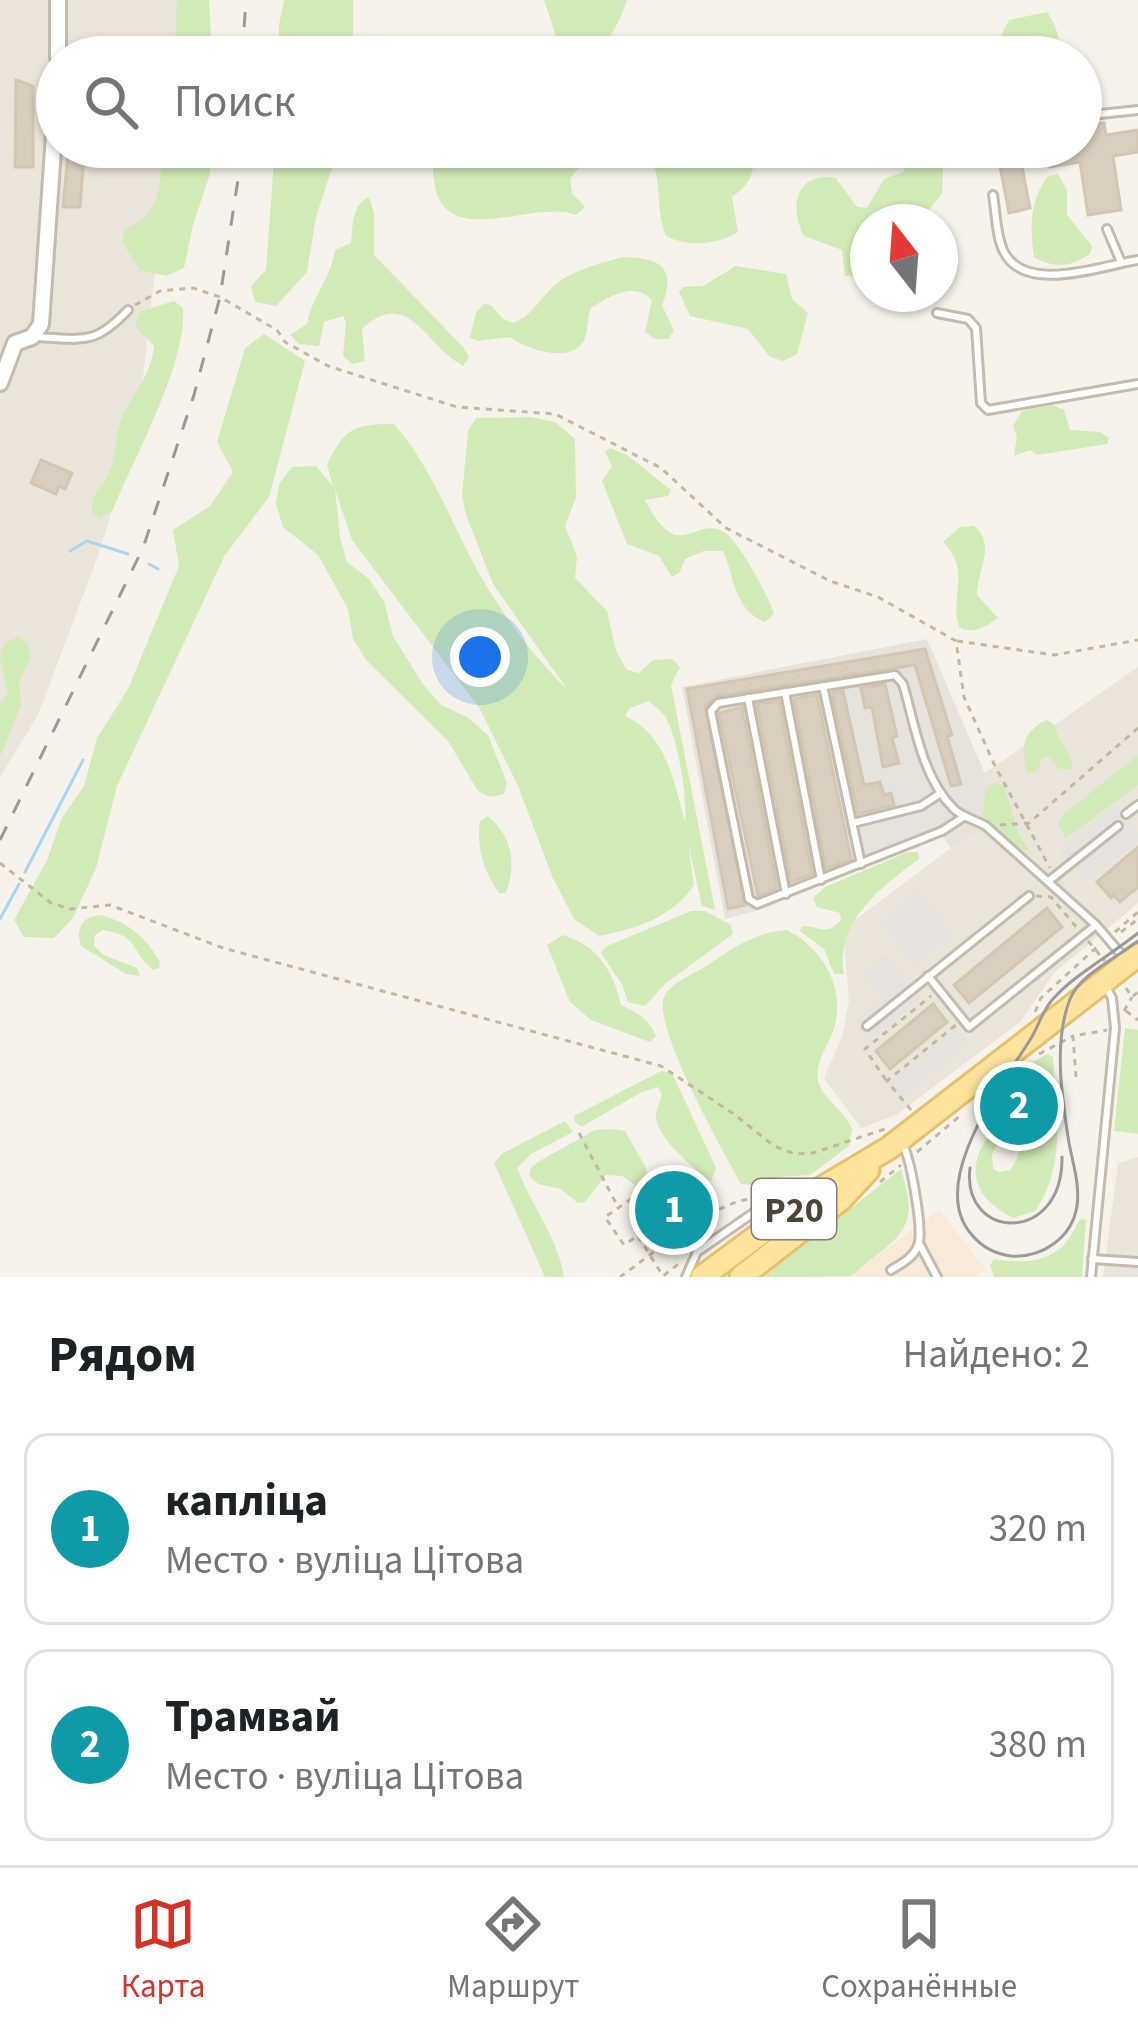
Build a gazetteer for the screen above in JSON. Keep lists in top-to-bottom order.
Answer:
{
  "streets": {
    "main road": ["Р20"]
  },
  "north": "top",
  "page": {
    "search": "Поиск",
    "pins": ["2", "1"],
    "heading": ["Рядом", "Найдено: 2"],
    "list": [
      {
        "mark": "1",
        "name": "капліца",
        "note": "Место · вуліца Цітова",
        "value": "320 m"
      },
      {
        "mark": "2",
        "name": "Трамвай",
        "note": "Место · вуліца Цітова",
        "value": "380 m"
      }
    ],
    "nav": ["Карта", "Маршрут", "Сохранённые"]
  }
}
